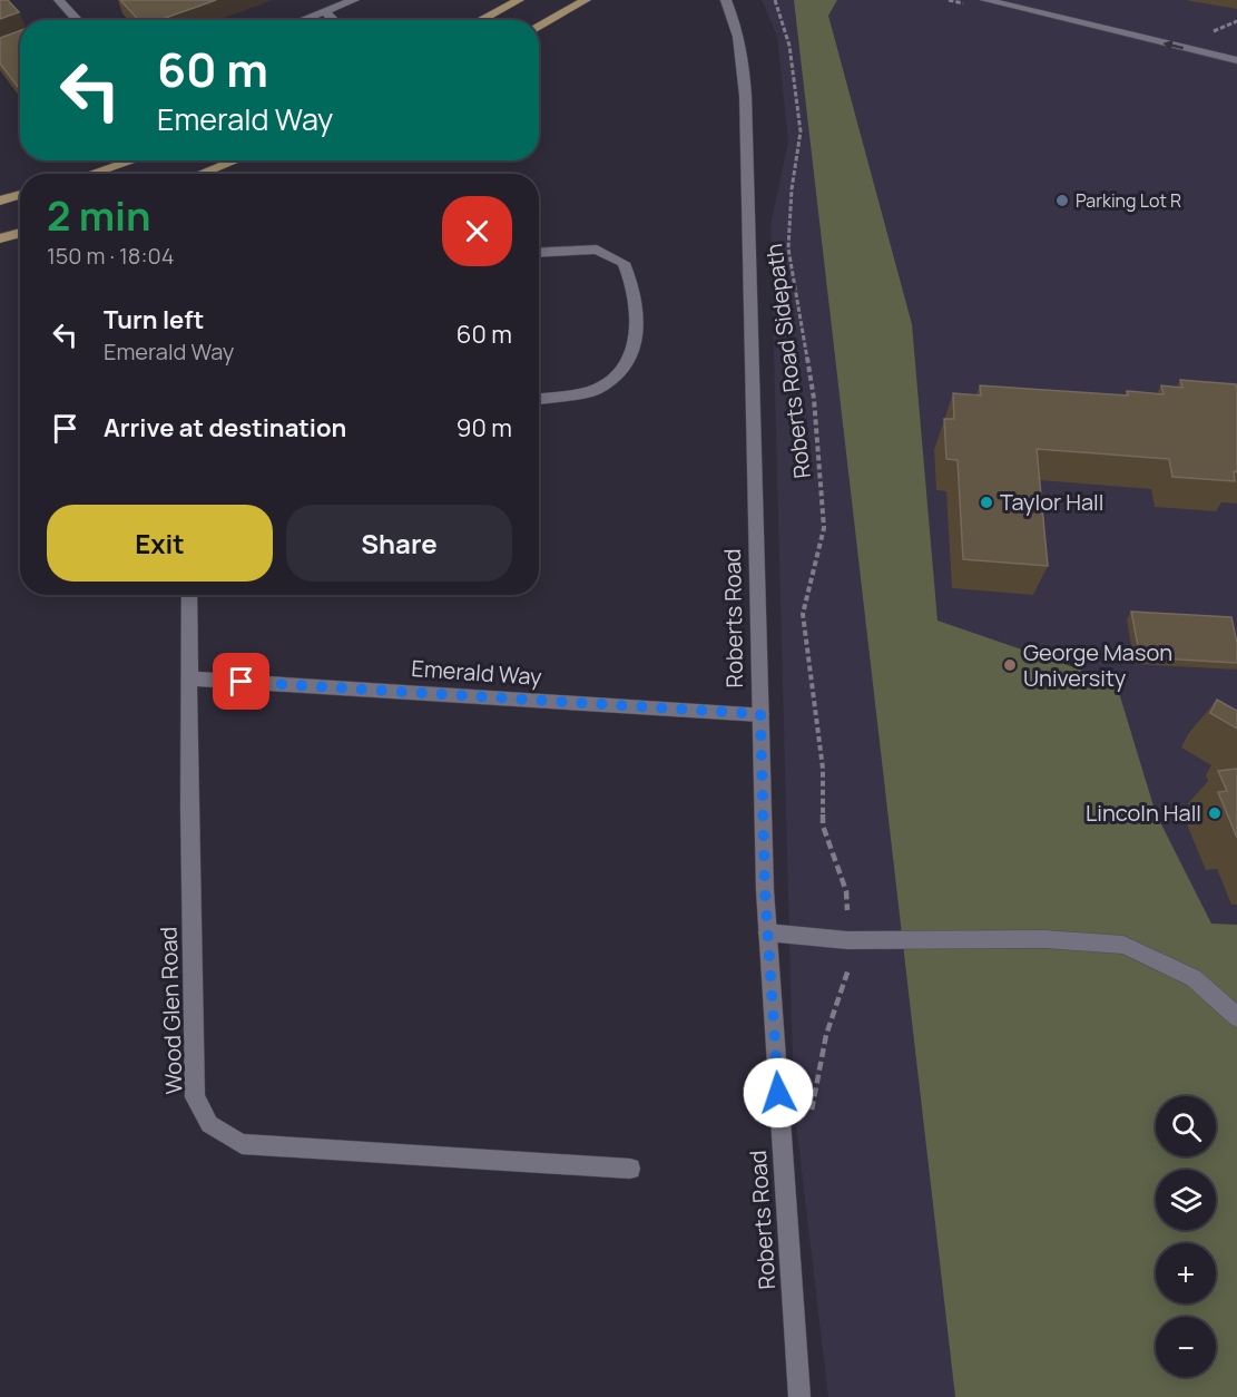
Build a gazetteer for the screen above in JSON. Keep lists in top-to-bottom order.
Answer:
{
  "streets": {
    "street": ["Roberts Road", "Emerald Way", "Wood Glen Road"],
    "path": ["Roberts Road Sidepath"]
  },
  "crossings": [
    ["Roberts Road", "Emerald Way"],
    ["Emerald Way", "Wood Glen Road"]
  ],
  "places": [
    "Parking Lot R",
    "Taylor Hall",
    "George Mason University",
    "Lincoln Hall"
  ],
  "page": {
    "turn": ["60 m", "Emerald Way"],
    "heading": ["2 min", "150 m · 18:04"],
    "list": [
      {
        "name": "Turn left",
        "note": "Emerald Way",
        "value": "60 m"
      },
      {
        "name": "Arrive at destination",
        "value": "90 m"
      }
    ],
    "buttons": ["Exit", "Share"],
    "map_buttons": ["+", "−"]
  }
}
